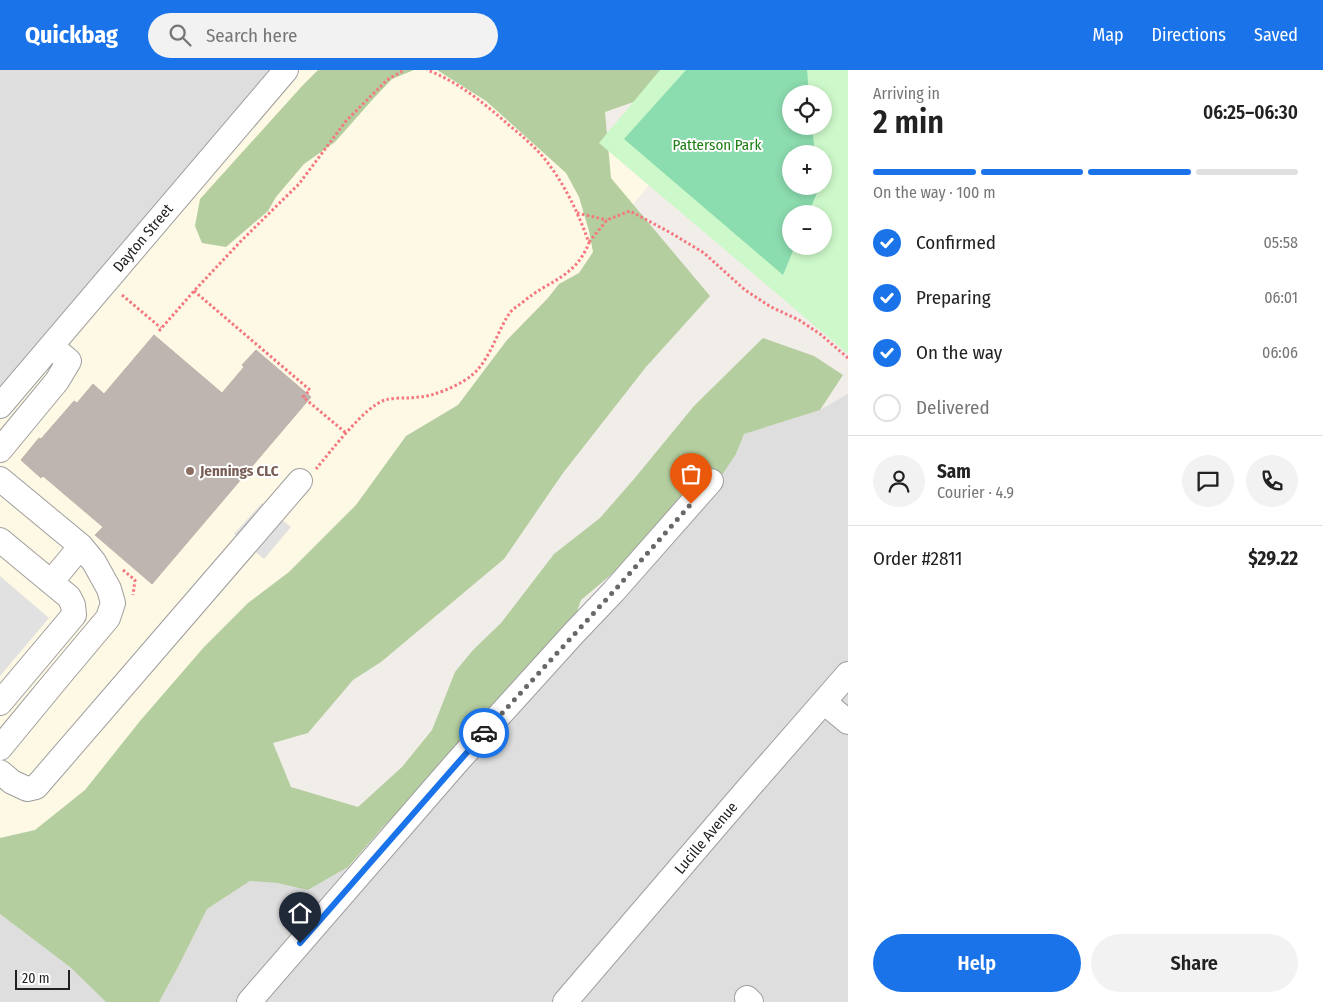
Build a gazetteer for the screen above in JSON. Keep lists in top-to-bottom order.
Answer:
{
  "streets": {
    "street": ["Dayton Street", "Lucille Avenue"]
  },
  "parks": ["Patterson Park"],
  "places": ["Jennings CLC"],
  "scale_bar": "20 m",
  "page": {
    "header": "Quickbag",
    "search": "Search here",
    "nav": ["Map", "Directions", "Saved"],
    "heading": ["2 min", "Arriving in", "06:25–06:30"],
    "panel": [
      "Sam",
      "Courier · 4.9",
      "Order #2811",
      "$29.22"
    ],
    "map_buttons": ["+", "−"],
    "bar": "On the way · 100 m",
    "list": [
      ["Confirmed", "05:58"],
      ["Preparing", "06:01"],
      ["On the way", "06:06"],
      "Delivered"
    ],
    "buttons": ["Help", "Share"],
    "scale": "20 m"
  }
}
